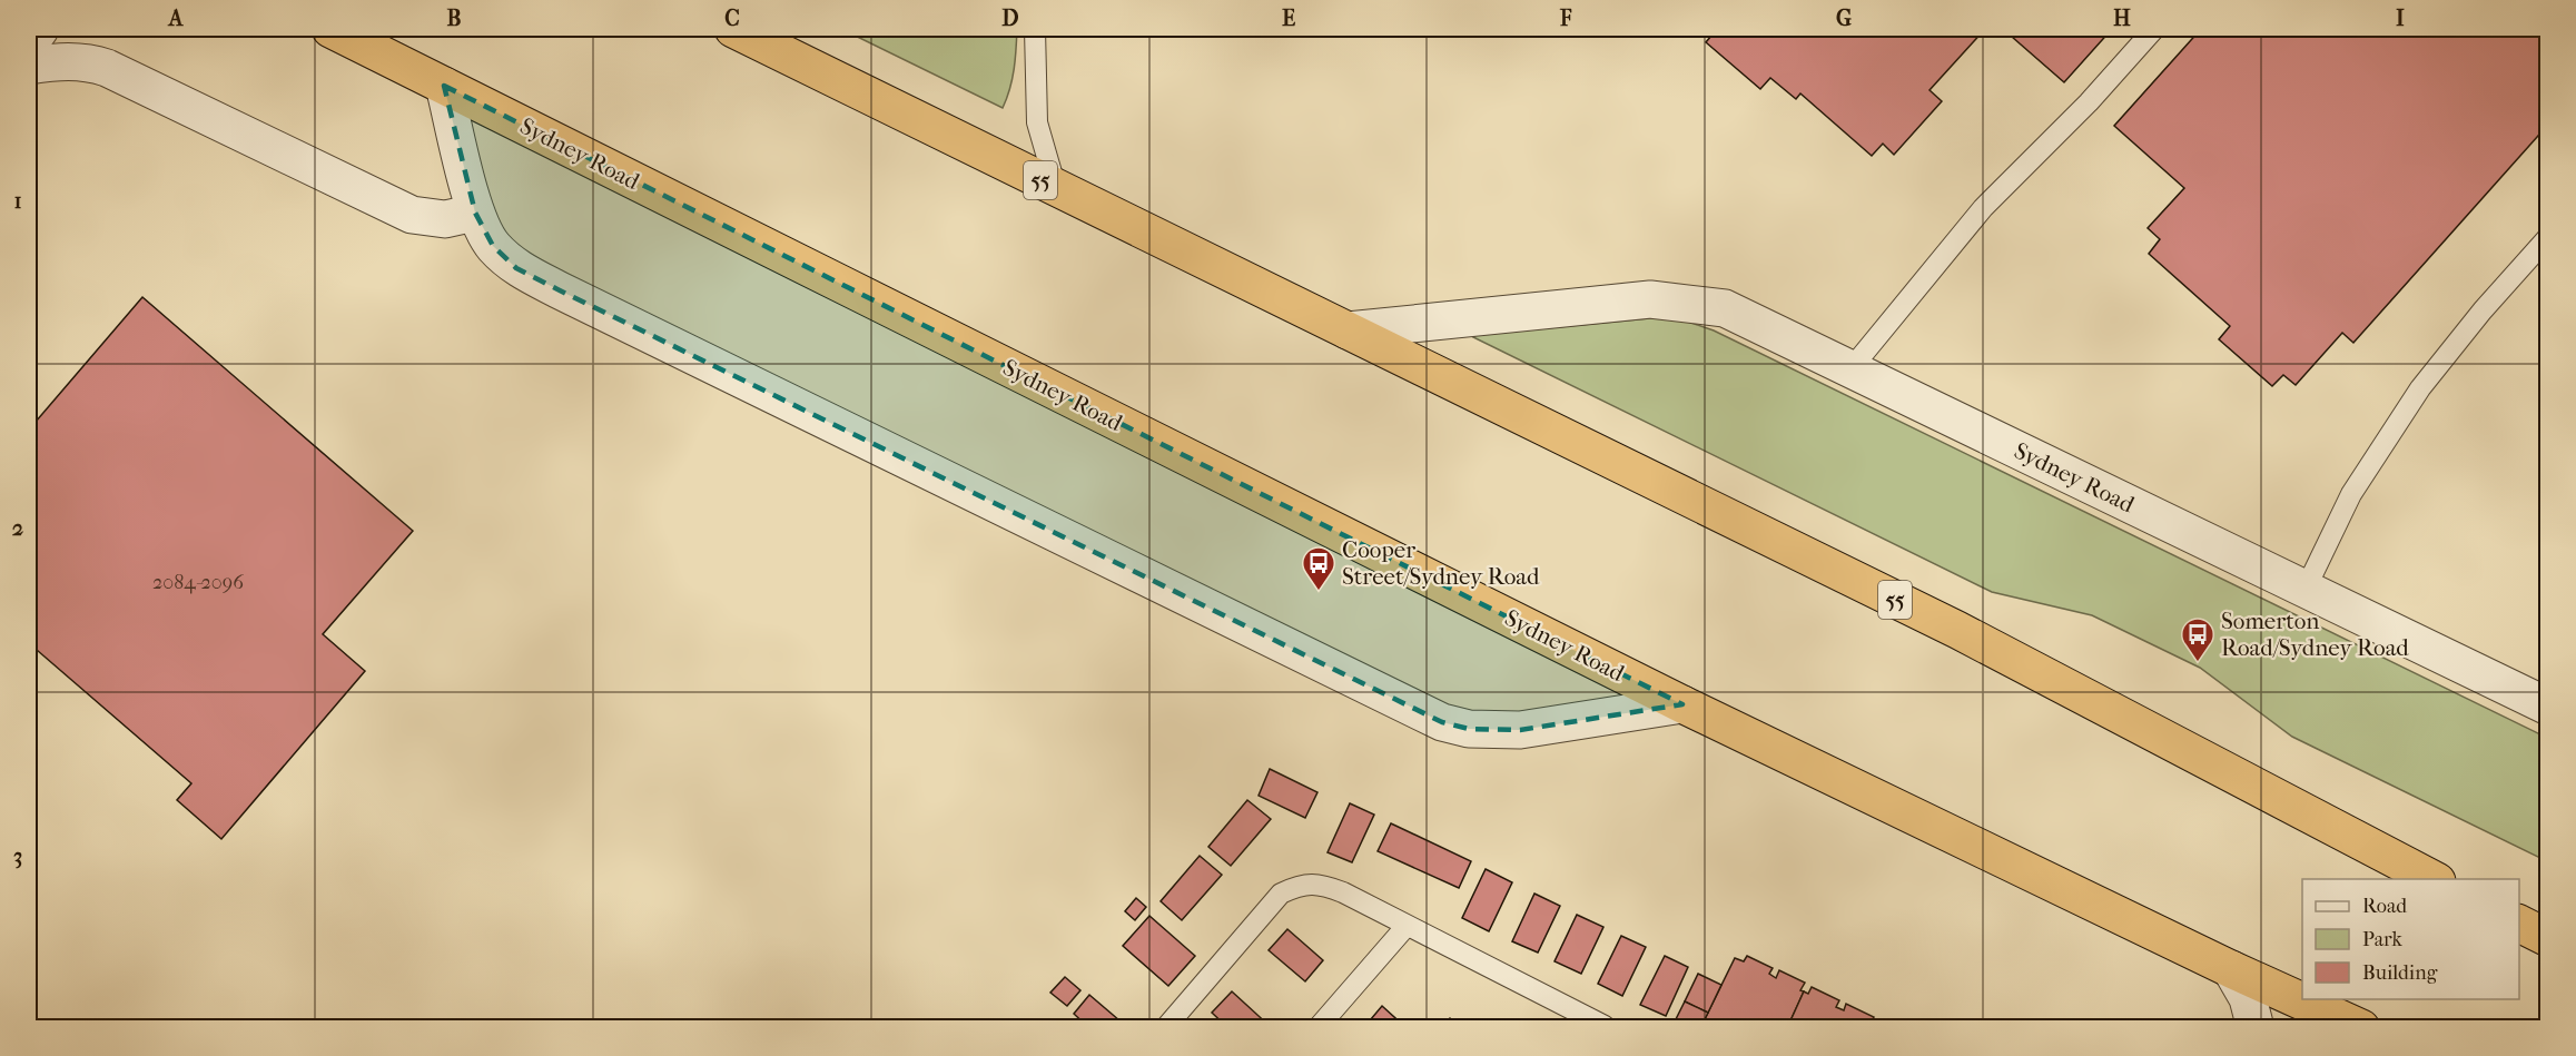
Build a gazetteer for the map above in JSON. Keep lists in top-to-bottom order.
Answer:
{
  "streets": {
    "highway": ["Sydney Road", "55"]
  },
  "crossings": [
    ["Sydney Road", "55"]
  ],
  "places": {
    "bus stop": ["Cooper Street/Sydney Road", "Somerton Road/Sydney Road"]
  },
  "house_numbers": ["2084-2096"],
  "legend": ["Road", "Park", "Building"],
  "grid": {
    "columns": [
      "A",
      "B",
      "C",
      "D",
      "E",
      "F",
      "G",
      "H",
      "I"
    ],
    "rows": ["1", "2", "3"]
  }
}
